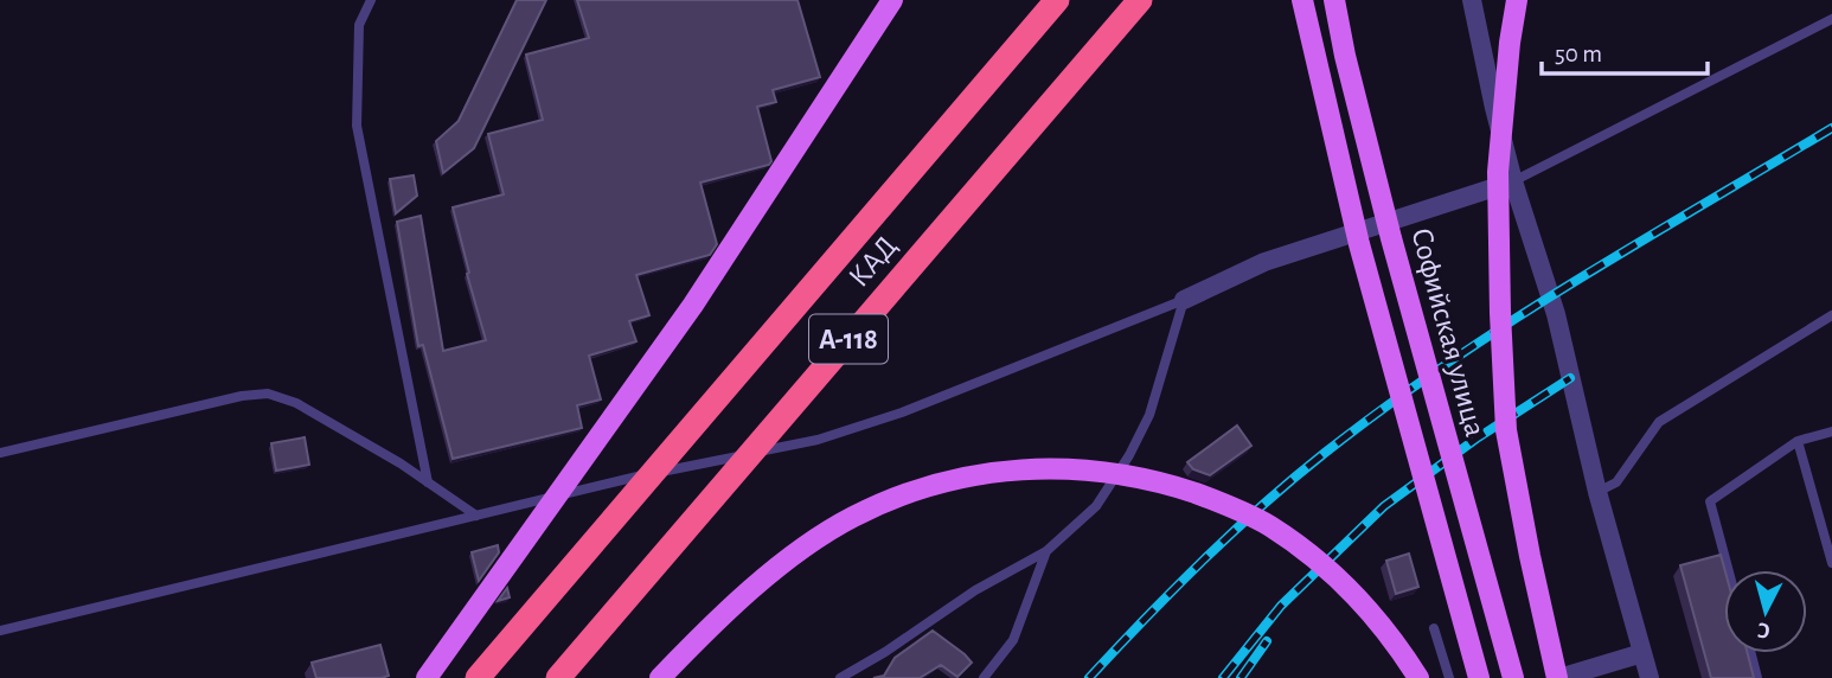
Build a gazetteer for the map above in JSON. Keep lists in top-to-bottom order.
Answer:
{
  "streets": {
    "highway": ["КАД", "А-118"],
    "main road": ["Софийская улица"]
  },
  "scale_bar": "50 m",
  "north": "bottom"
}
